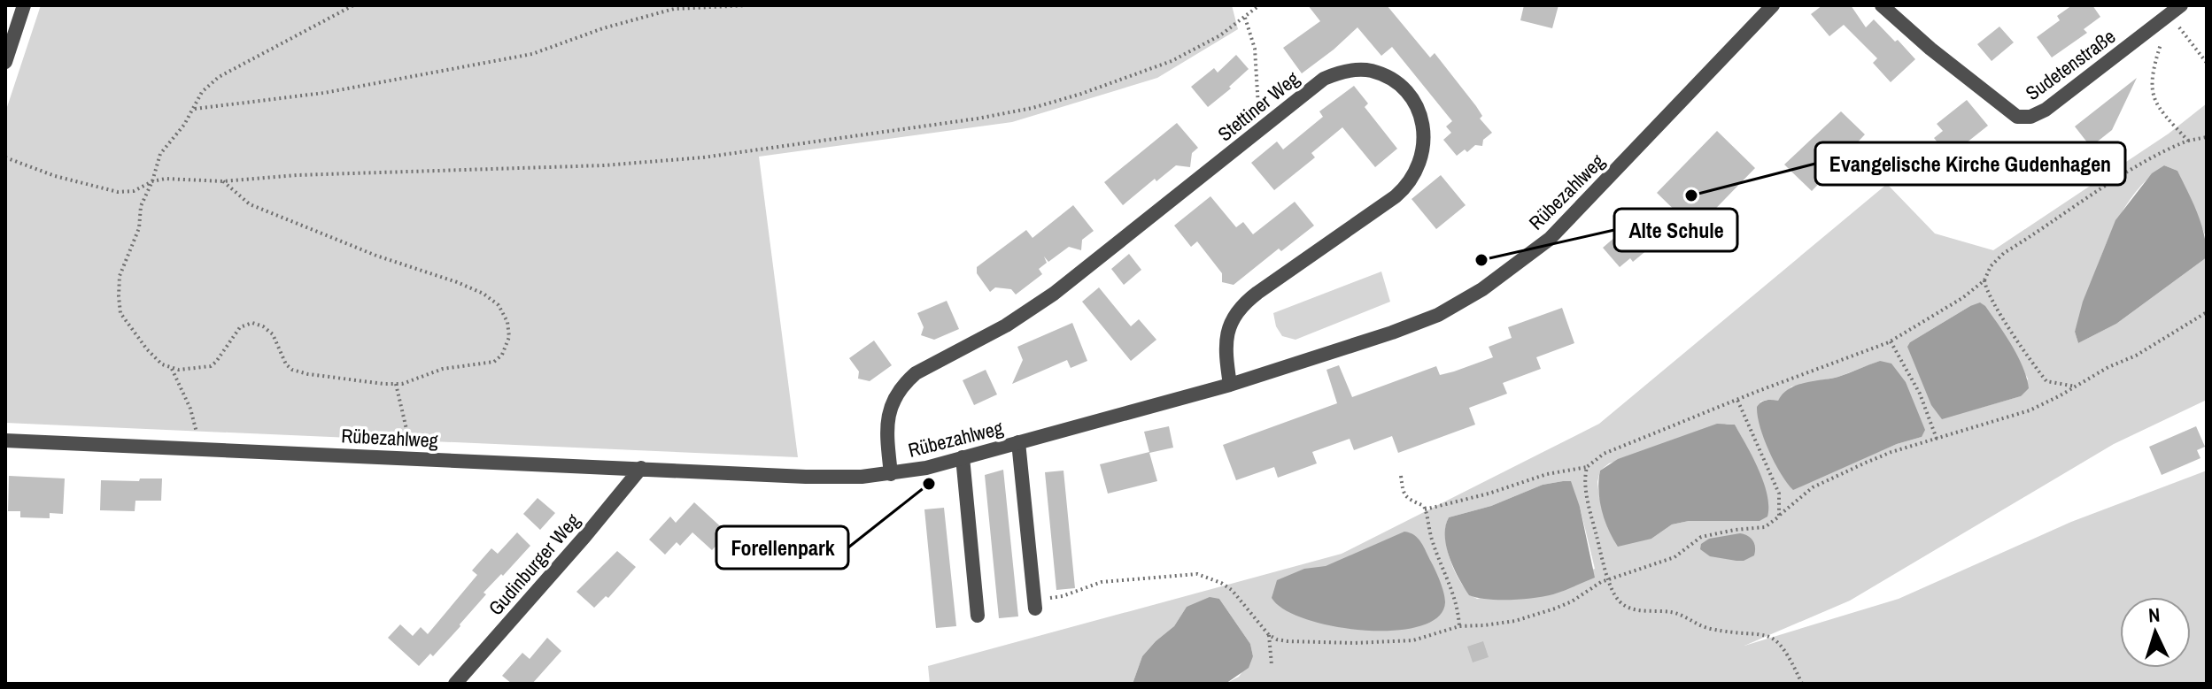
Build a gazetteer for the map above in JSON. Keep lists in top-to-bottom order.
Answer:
{
  "streets": {
    "street": [
      "Sudetenstraße",
      "Stettiner Weg",
      "Rübezahlweg",
      "Gudinburger Weg"
    ]
  },
  "crossings": [
    ["Stettiner Weg", "Rübezahlweg"],
    ["Rübezahlweg", "Gudinburger Weg"]
  ],
  "places": ["Evangelische Kirche Gudenhagen", "Alte Schule", "Forellenpark"],
  "north": "top"
}
